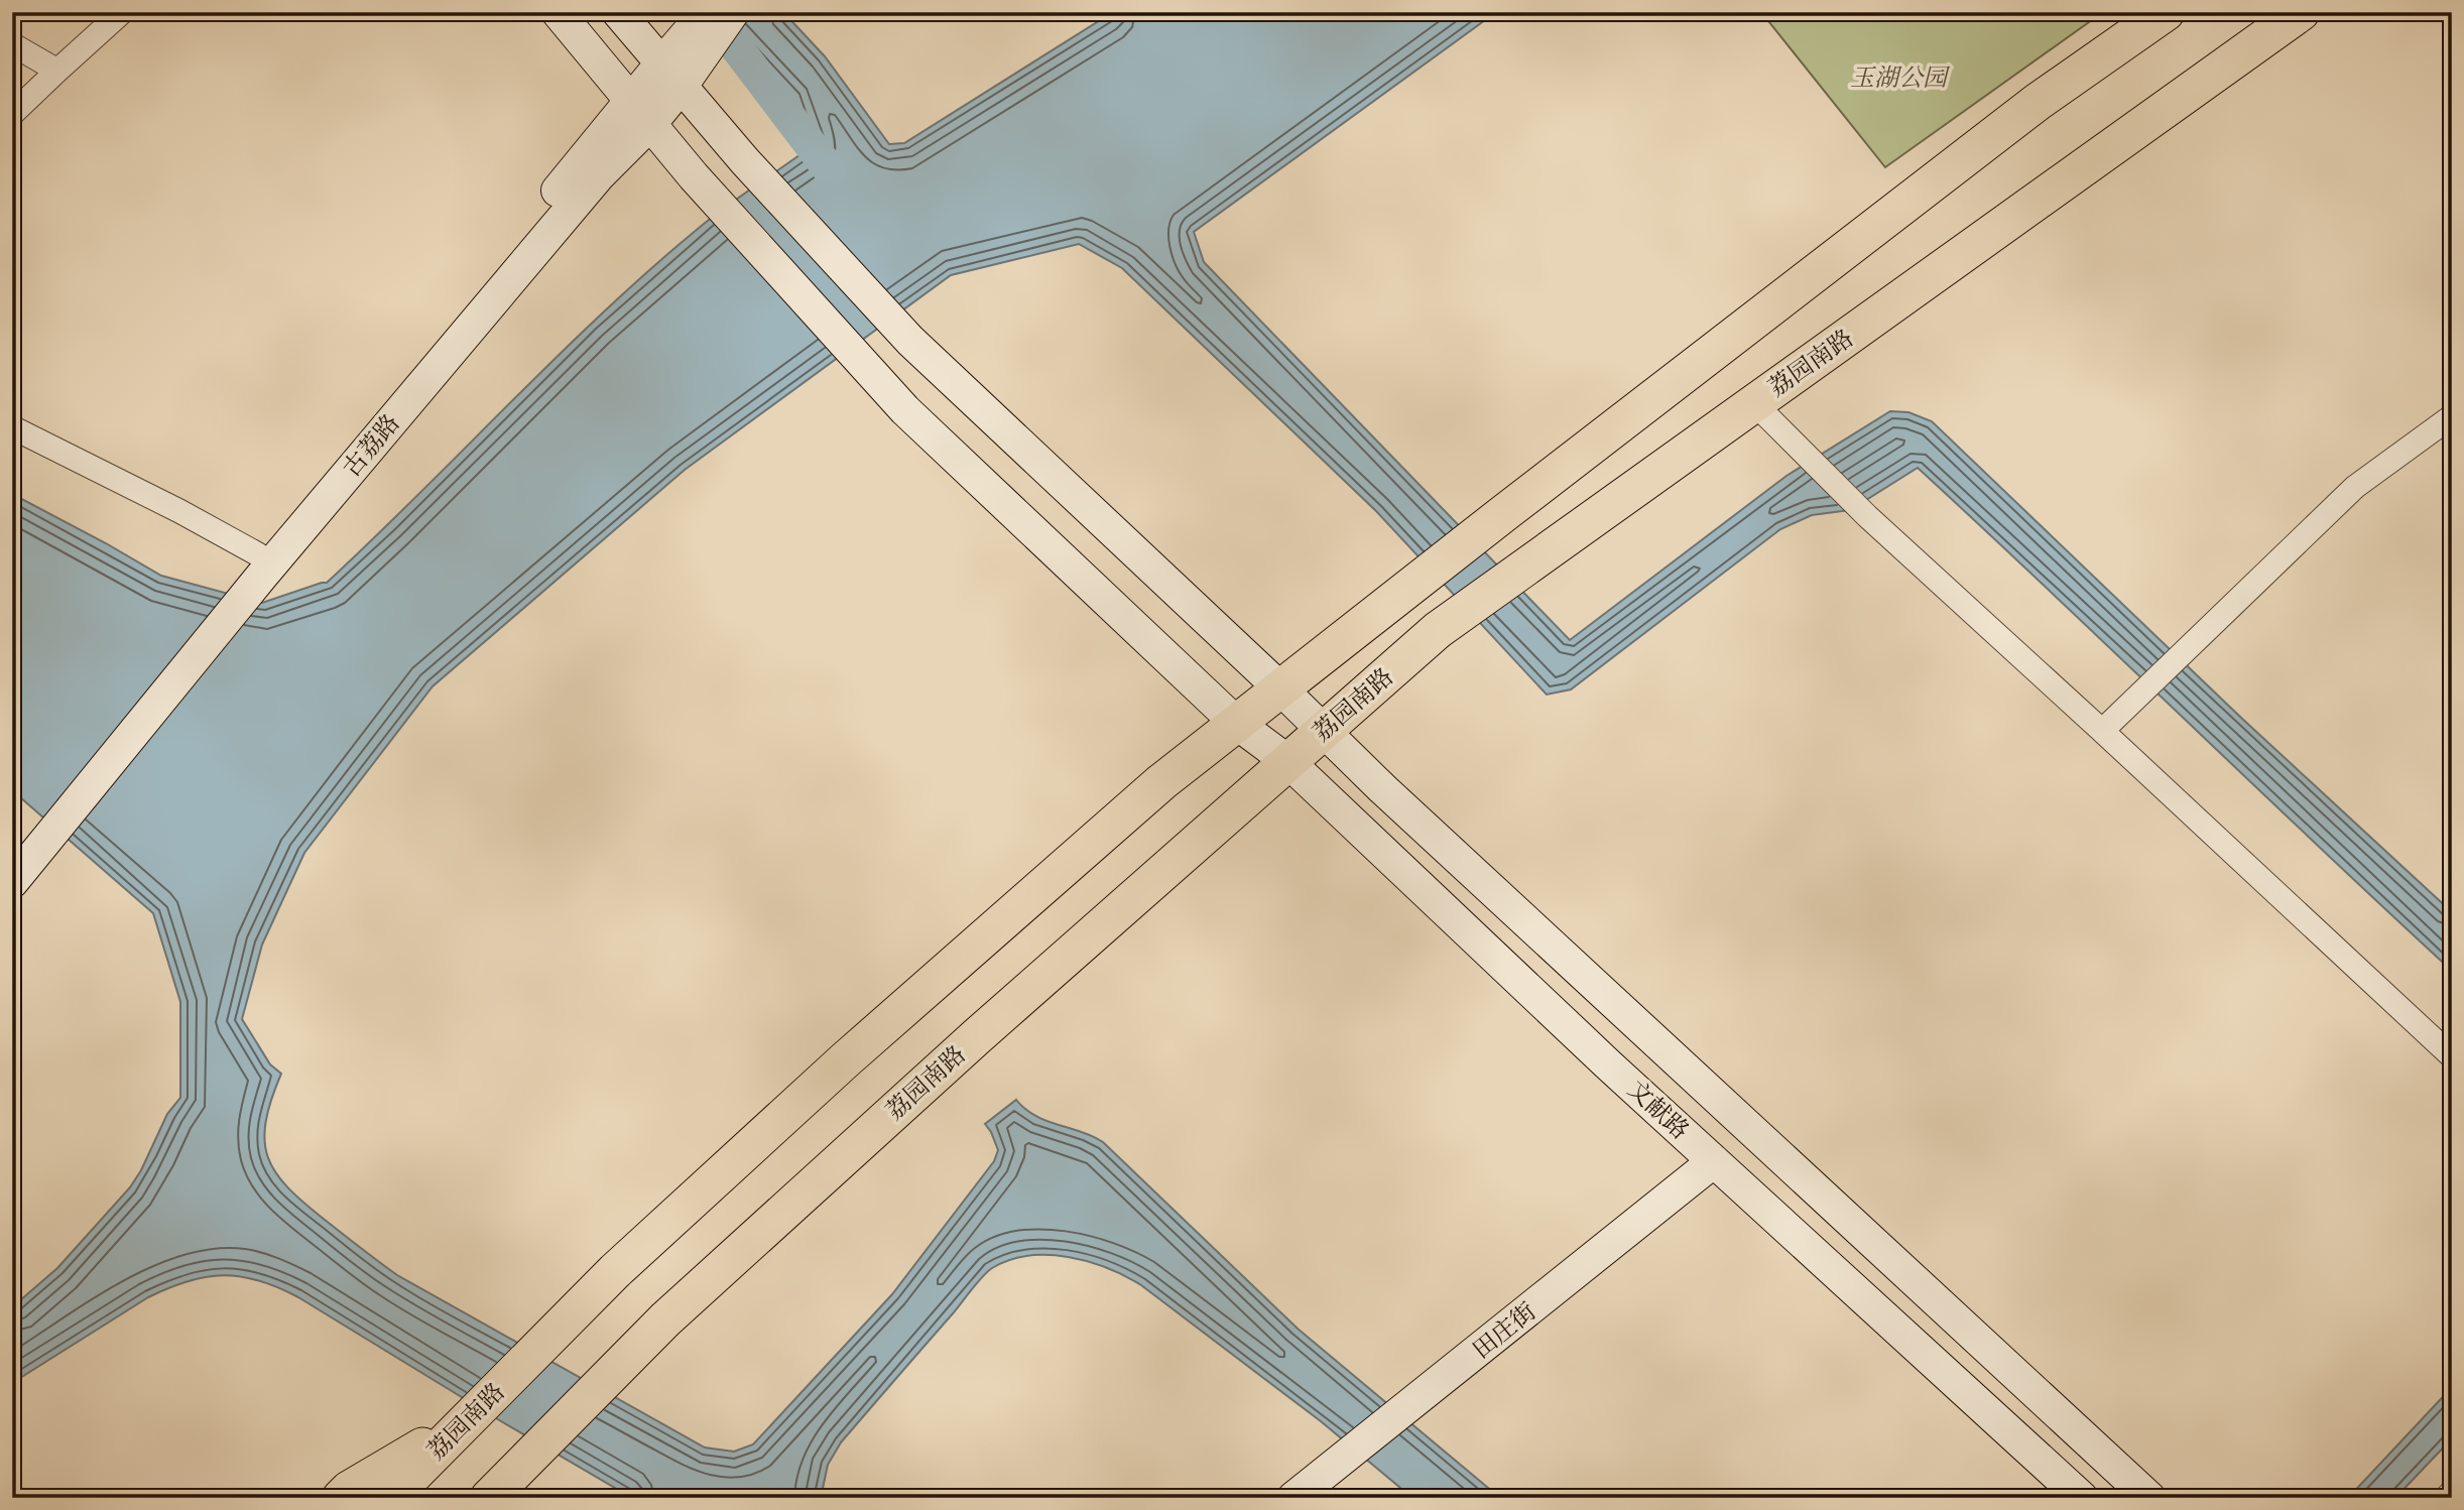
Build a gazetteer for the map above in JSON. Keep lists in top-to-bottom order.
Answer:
{
  "streets": {
    "main road": [
      "荔园南路",
      "古荔路",
      "文献路",
      "田庄街"
    ]
  },
  "crossings": [
    ["荔园南路", "文献路"],
    ["古荔路", "文献路"],
    ["文献路", "田庄街"]
  ],
  "parks": ["玉湖公园"]
}
